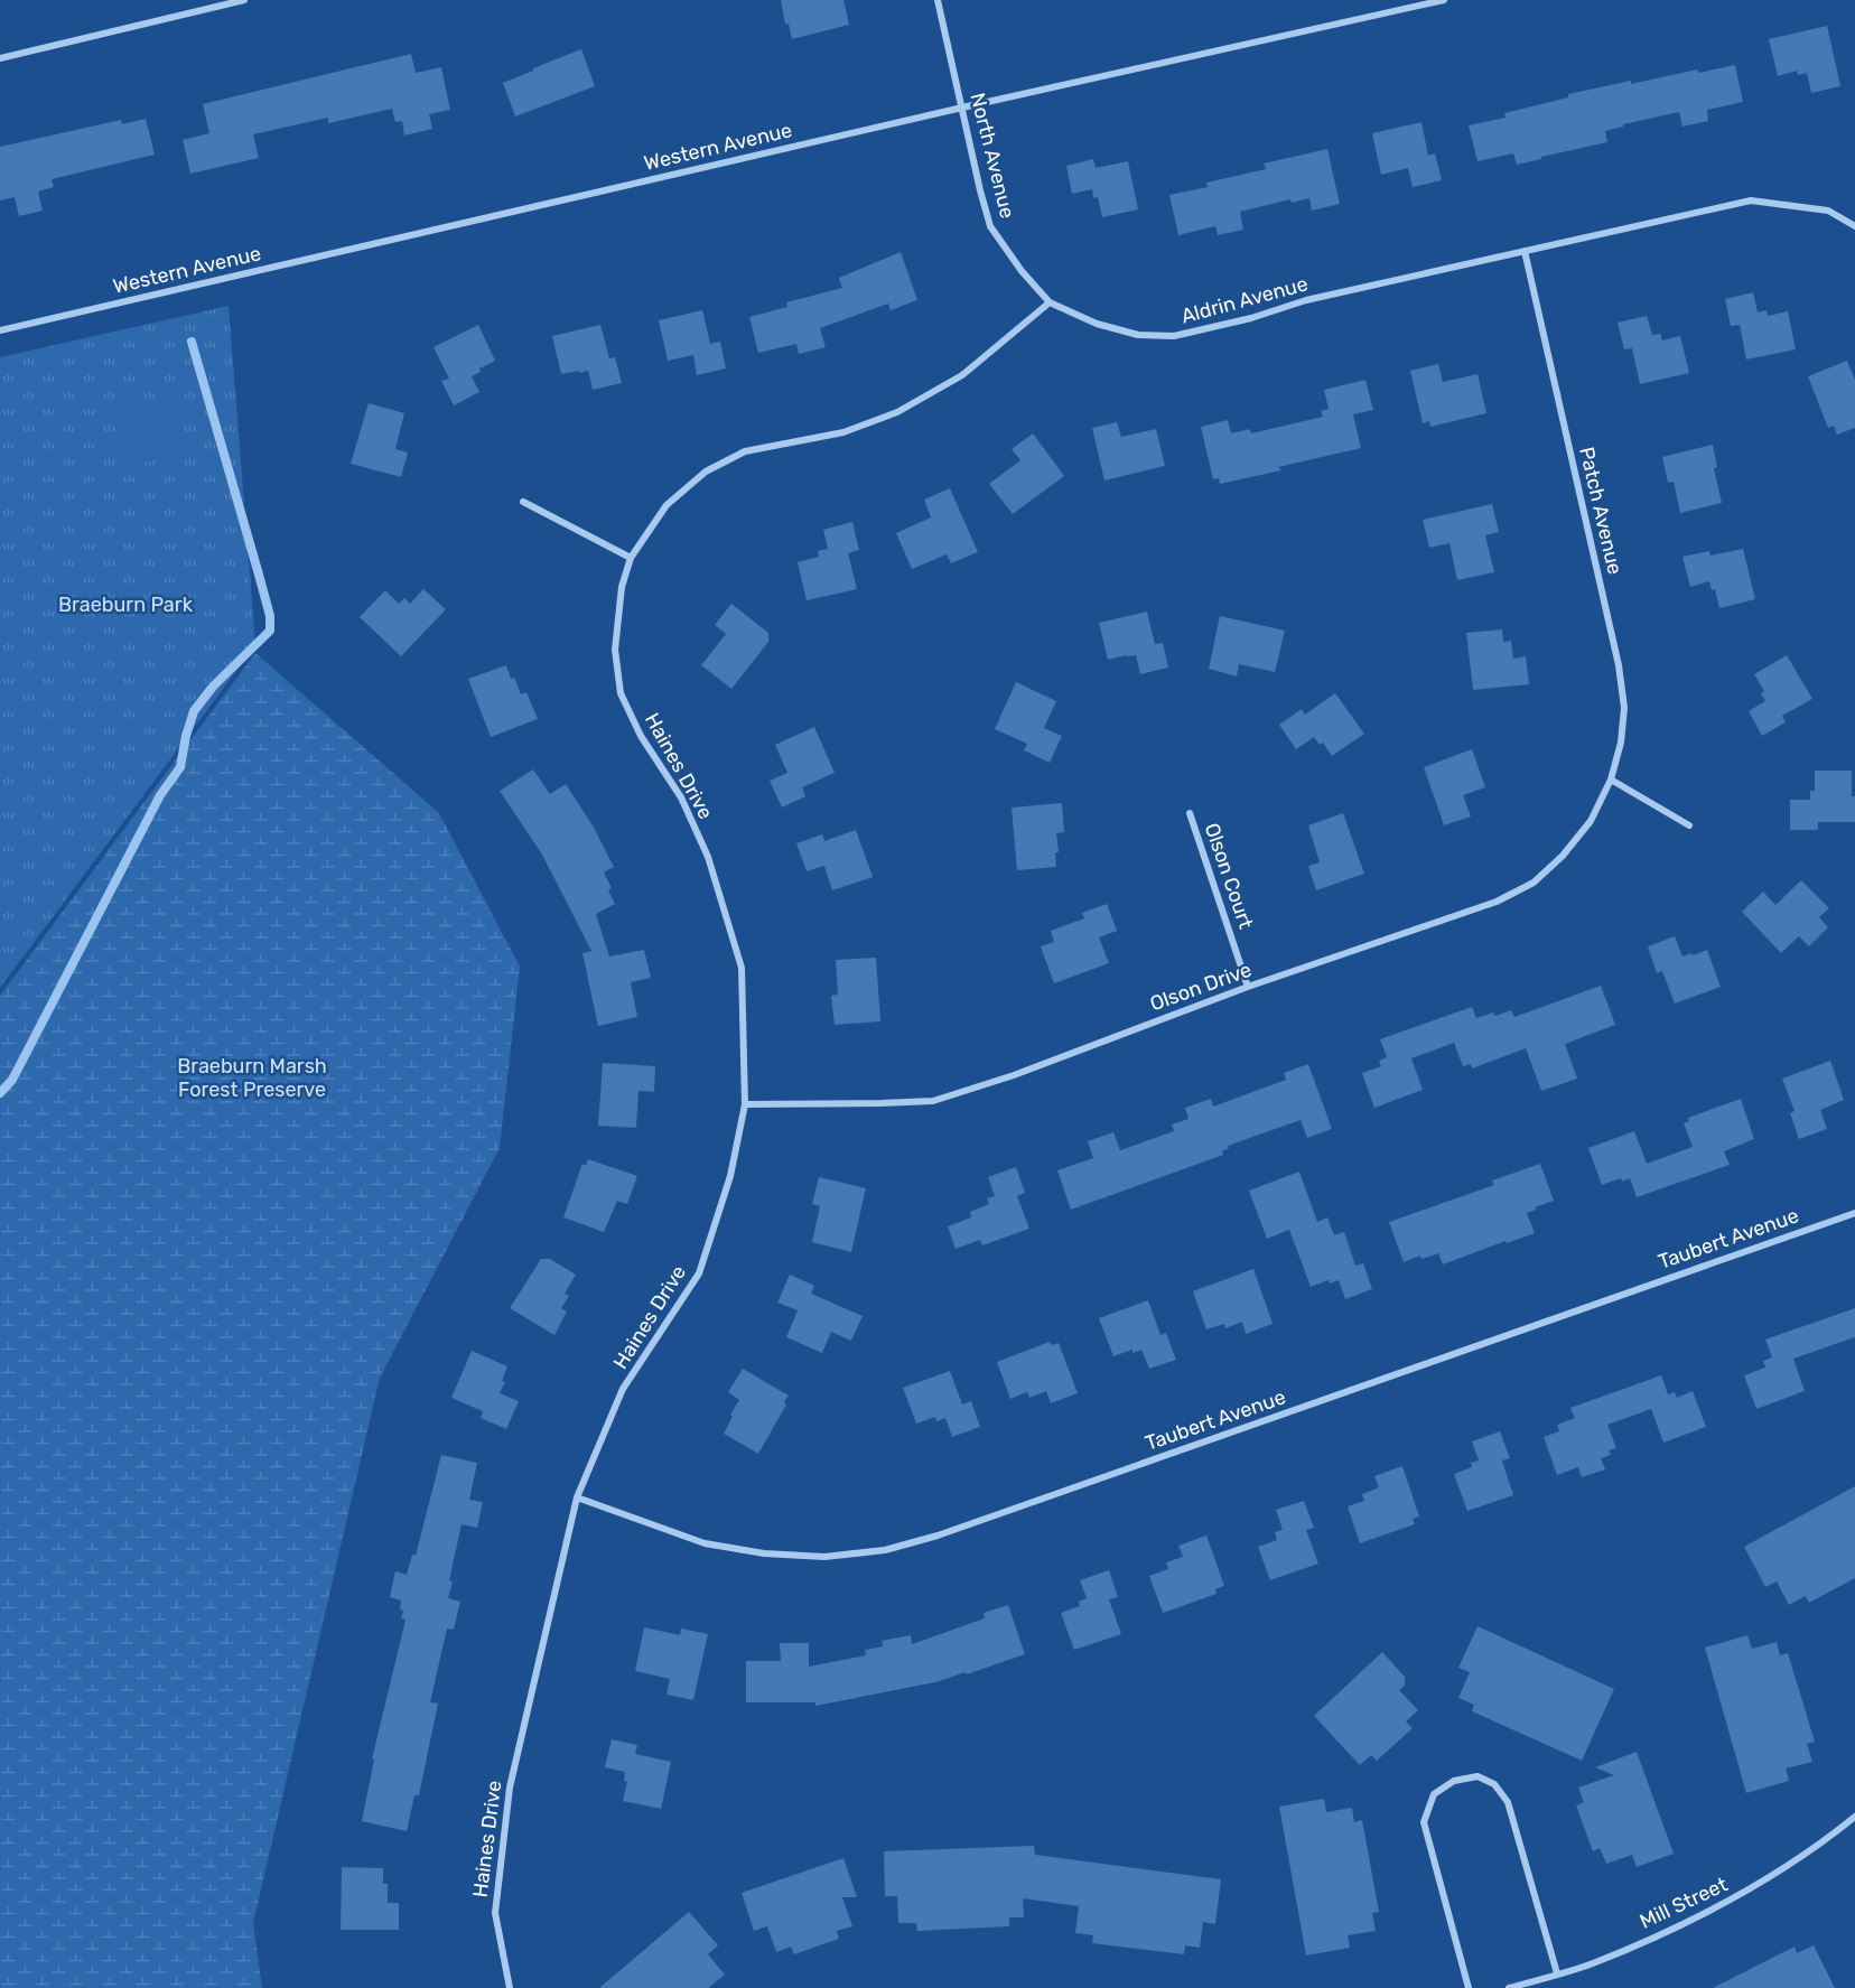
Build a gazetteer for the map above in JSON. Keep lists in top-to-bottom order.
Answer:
{
  "streets": {
    "street": [
      "Western Avenue",
      "North Avenue",
      "Aldrin Avenue",
      "Patch Avenue",
      "Haines Drive",
      "Olson Court",
      "Olson Drive",
      "Taubert Avenue",
      "Mill Street"
    ]
  },
  "crossings": [
    ["Western Avenue", "North Avenue"],
    ["North Avenue", "Aldrin Avenue"],
    ["Aldrin Avenue", "Patch Avenue"],
    ["Patch Avenue", "Olson Drive"],
    ["Haines Drive", "Olson Drive"],
    ["Haines Drive", "Taubert Avenue"],
    ["Olson Court", "Olson Drive"]
  ],
  "parks": ["Braeburn Park", "Braeburn Marsh Forest Preserve"]
}
